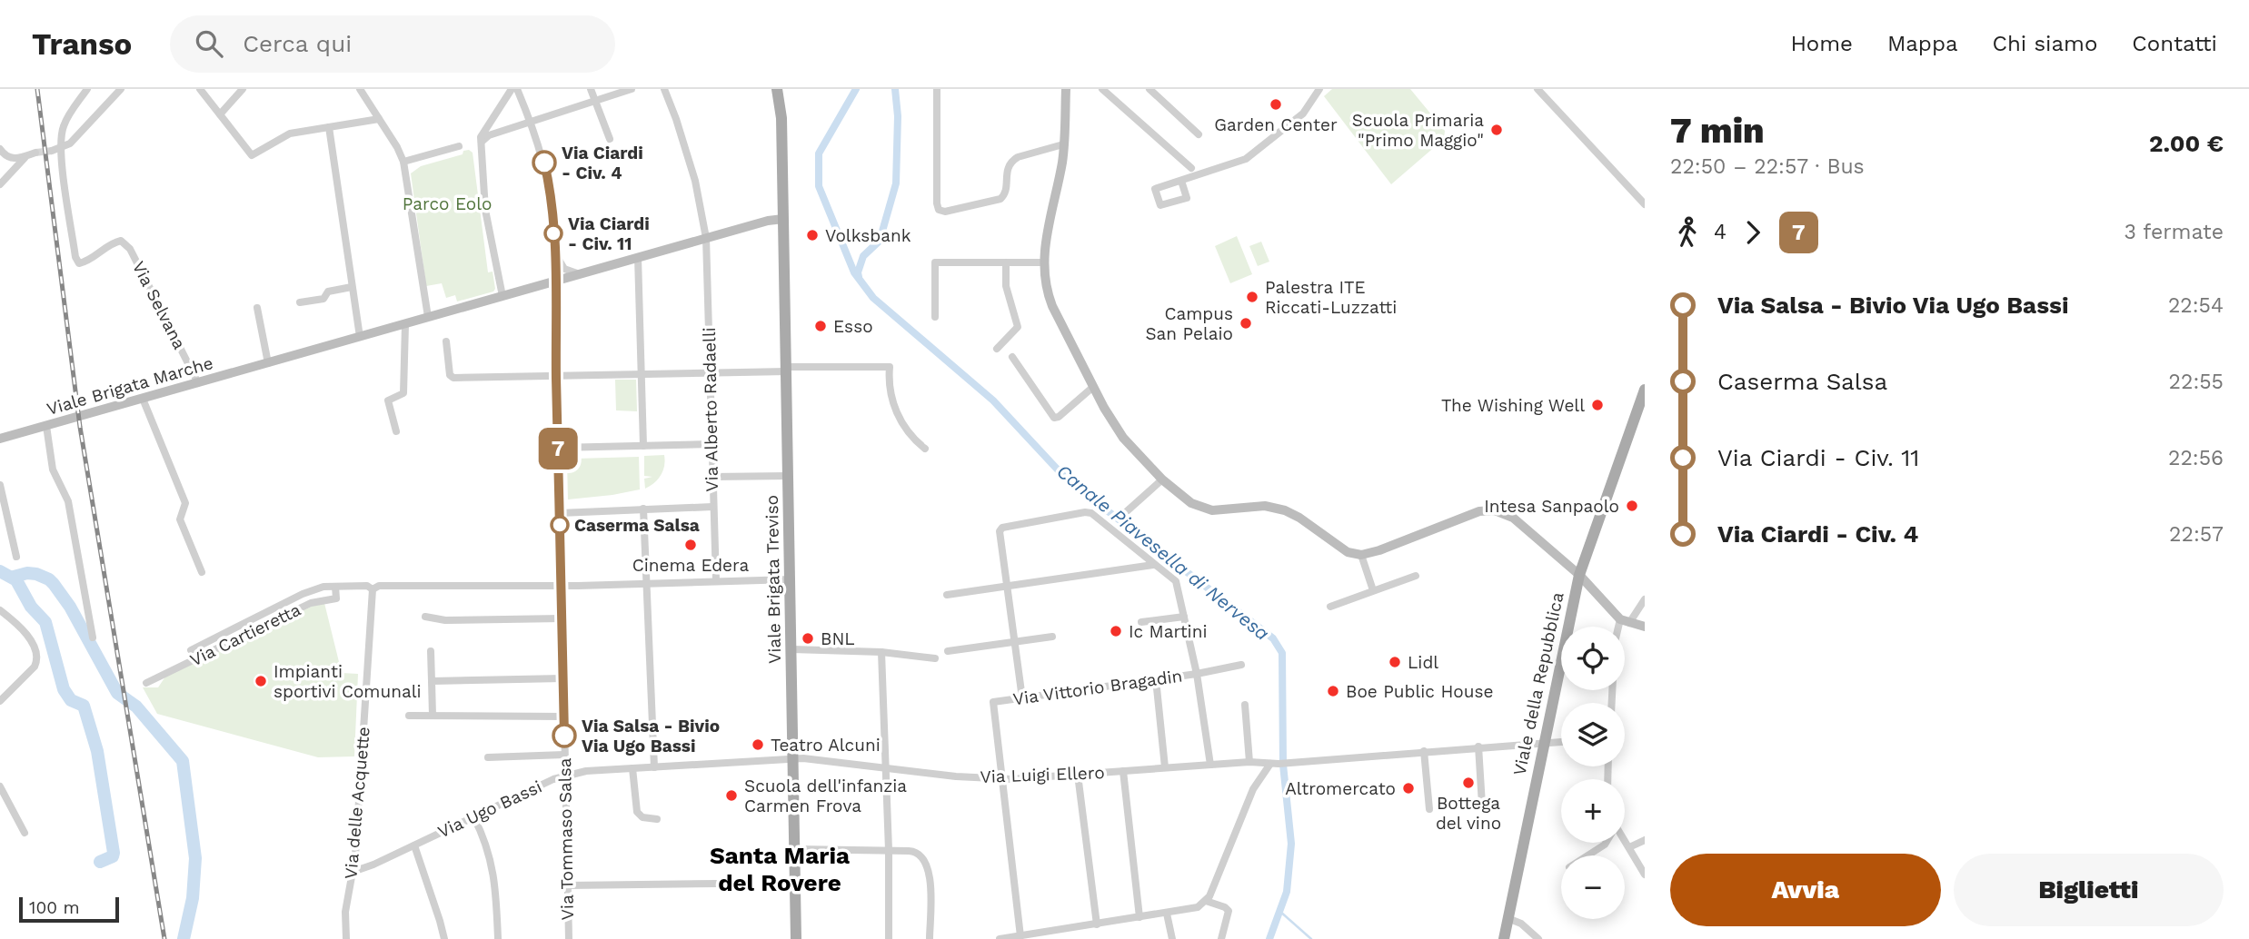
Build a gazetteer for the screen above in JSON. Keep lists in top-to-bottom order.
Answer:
{
  "streets": {
    "main road": ["Viale Brigata Treviso", "Viale della Repubblica"],
    "street": [
      "Via Selvana",
      "Viale Brigata Marche",
      "Via Alberto Radaelli",
      "Via Cartieretta",
      "Via Vittorio Bragadin",
      "Via Luigi Ellero",
      "Via delle Acquette",
      "Via Ugo Bassi",
      "Via Tommaso Salsa"
    ]
  },
  "crossings": [
    ["Via Selvana", "Viale Brigata Marche"],
    ["Viale Brigata Marche", "Via Alberto Radaelli"],
    ["Viale Brigata Marche", "Viale Brigata Treviso"],
    ["Viale Brigata Marche", "Via Tommaso Salsa"],
    ["Viale Brigata Treviso", "Via Luigi Ellero"],
    ["Viale Brigata Treviso", "Via Ugo Bassi"],
    ["Via Cartieretta", "Via delle Acquette"],
    ["Viale della Repubblica", "Via Luigi Ellero"],
    ["Via Vittorio Bragadin", "Via Luigi Ellero"],
    ["Via Luigi Ellero", "Via Ugo Bassi"],
    ["Via delle Acquette", "Via Ugo Bassi"],
    ["Via Ugo Bassi", "Via Tommaso Salsa"]
  ],
  "districts": ["Santa Maria del Rovere"],
  "water": ["Canale Piavesella di Nervesa"],
  "parks": ["Parco Eolo"],
  "places": [
    "Garden Center",
    "Scuola Primaria \"Primo Maggio\"",
    "Via Ciardi - Civ. 4",
    "Via Ciardi - Civ. 11",
    "Volksbank",
    "Palestra ITE Riccati-Luzzatti",
    "Campus San Pelaio",
    "Esso",
    "The Wishing Well",
    "Intesa Sanpaolo",
    "Caserma Salsa",
    "Cinema Edera",
    "Ic Martini",
    "BNL",
    "Lidl",
    "Impianti sportivi Comunali",
    "Boe Public House",
    "Via Salsa - Bivio Via Ugo Bassi",
    "Teatro Alcuni",
    "Bottega del vino",
    "Altromercato",
    "Scuola dell'infanzia Carmen Frova"
  ],
  "lines": ["bus line 7"],
  "scale_bar": "100 m",
  "page": {
    "header": "Transo",
    "search": "Cerca qui",
    "nav": [
      "Home",
      "Mappa",
      "Chi siamo",
      "Contatti"
    ],
    "on_map": "7",
    "heading": ["7 min", "22:50 – 22:57 · Bus", "2.00 €"],
    "legs": ["4", "7", "3 fermate"],
    "list": [
      {
        "name": "Via Salsa - Bivio Via Ugo Bassi",
        "value": "22:54"
      },
      {
        "name": "Caserma Salsa",
        "value": "22:55"
      },
      {
        "name": "Via Ciardi - Civ. 11",
        "value": "22:56"
      },
      {
        "name": "Via Ciardi - Civ. 4",
        "value": "22:57"
      }
    ],
    "map_buttons": ["+", "−"],
    "buttons": ["Avvia", "Biglietti"],
    "scale": "100 m"
  }
}
